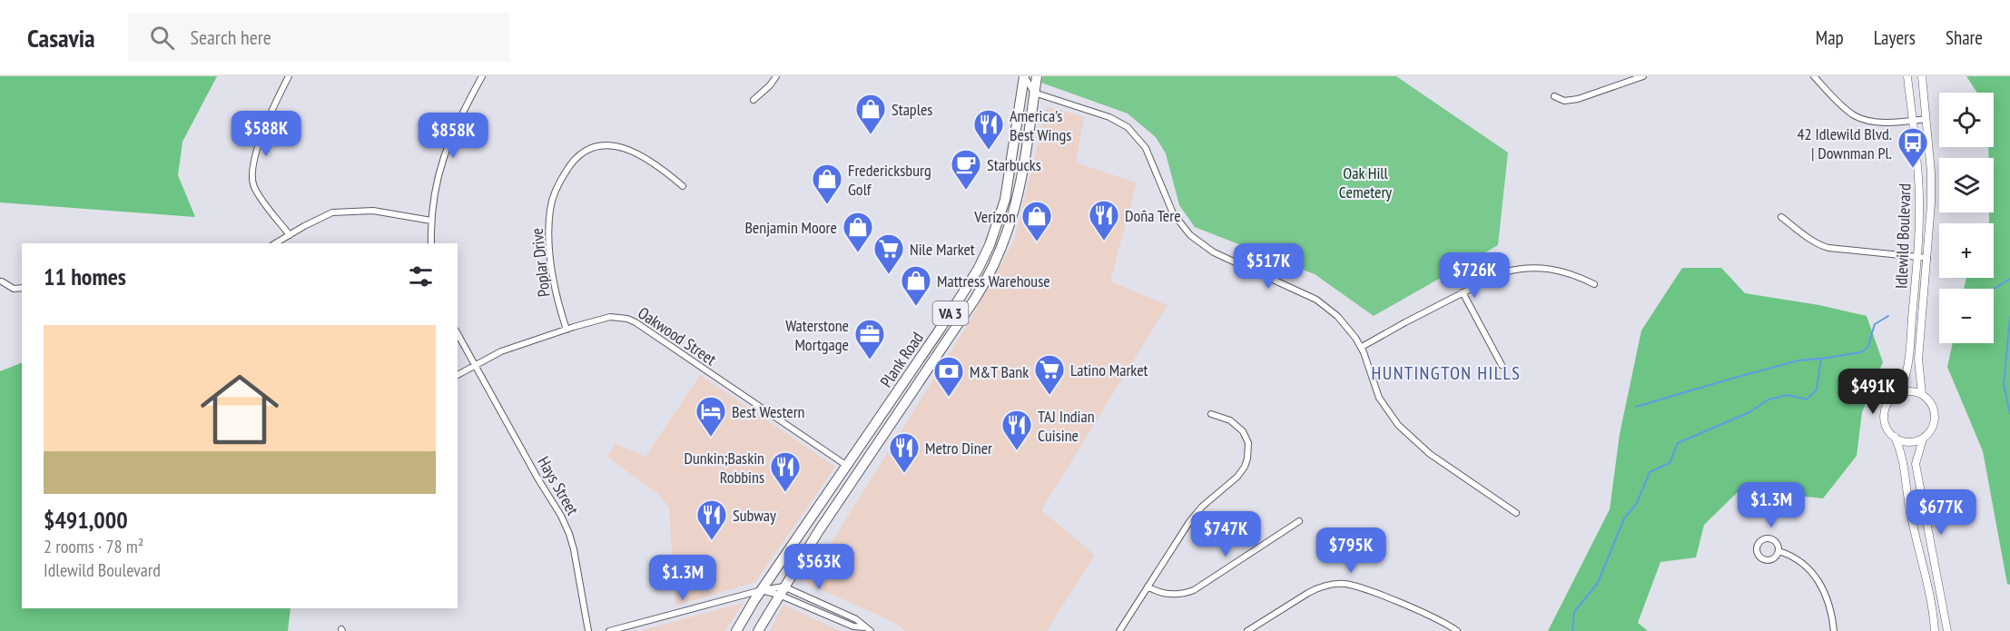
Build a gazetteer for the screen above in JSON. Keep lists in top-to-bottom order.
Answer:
{
  "streets": {
    "highway": ["VA 3", "Plank Road"],
    "street": [
      "Idlewild Boulevard",
      "Poplar Drive",
      "Oakwood Street",
      "Hays Street"
    ]
  },
  "crossings": [
    ["Poplar Drive", "Oakwood Street"],
    ["VA 3", "Plank Road"],
    ["Oakwood Street", "Plank Road"],
    ["Oakwood Street", "Hays Street"]
  ],
  "districts": ["HUNTINGTON HILLS"],
  "parks": ["Oak Hill Cemetery"],
  "places": {
    "shop": [
      "Staples",
      "Fredericksburg Golf",
      "Verizon",
      "Benjamin Moore",
      "Mattress Warehouse"
    ],
    "restaurant": [
      "America's Best Wings",
      "Doña Tere",
      "TAJ Indian Cuisine",
      "Metro Diner",
      "Dunkin;Baskin Robbins",
      "Subway"
    ],
    "bus stop": ["42 Idlewild Blvd. | Downman Pl."],
    "cafe": ["Starbucks"],
    "supermarket": ["Nile Market", "Latino Market"],
    "office": ["Waterstone Mortgage"],
    "bank": ["M&T Bank"],
    "hotel": ["Best Western"]
  },
  "page": {
    "header": "Casavia",
    "search": "Search here",
    "nav": ["Map", "Layers", "Share"],
    "map_buttons": ["+", "−"],
    "price": [
      "$588K",
      "$858K",
      "$517K",
      "$726K",
      "$491K",
      "$1.3M",
      "$677K",
      "$747K",
      "$795K",
      "$563K",
      "$1.3M"
    ],
    "heading": "11 homes",
    "list": [
      {
        "name": "$491,000",
        "note": "2 rooms · 78 m² · Idlewild Boulevard"
      }
    ]
  }
}
